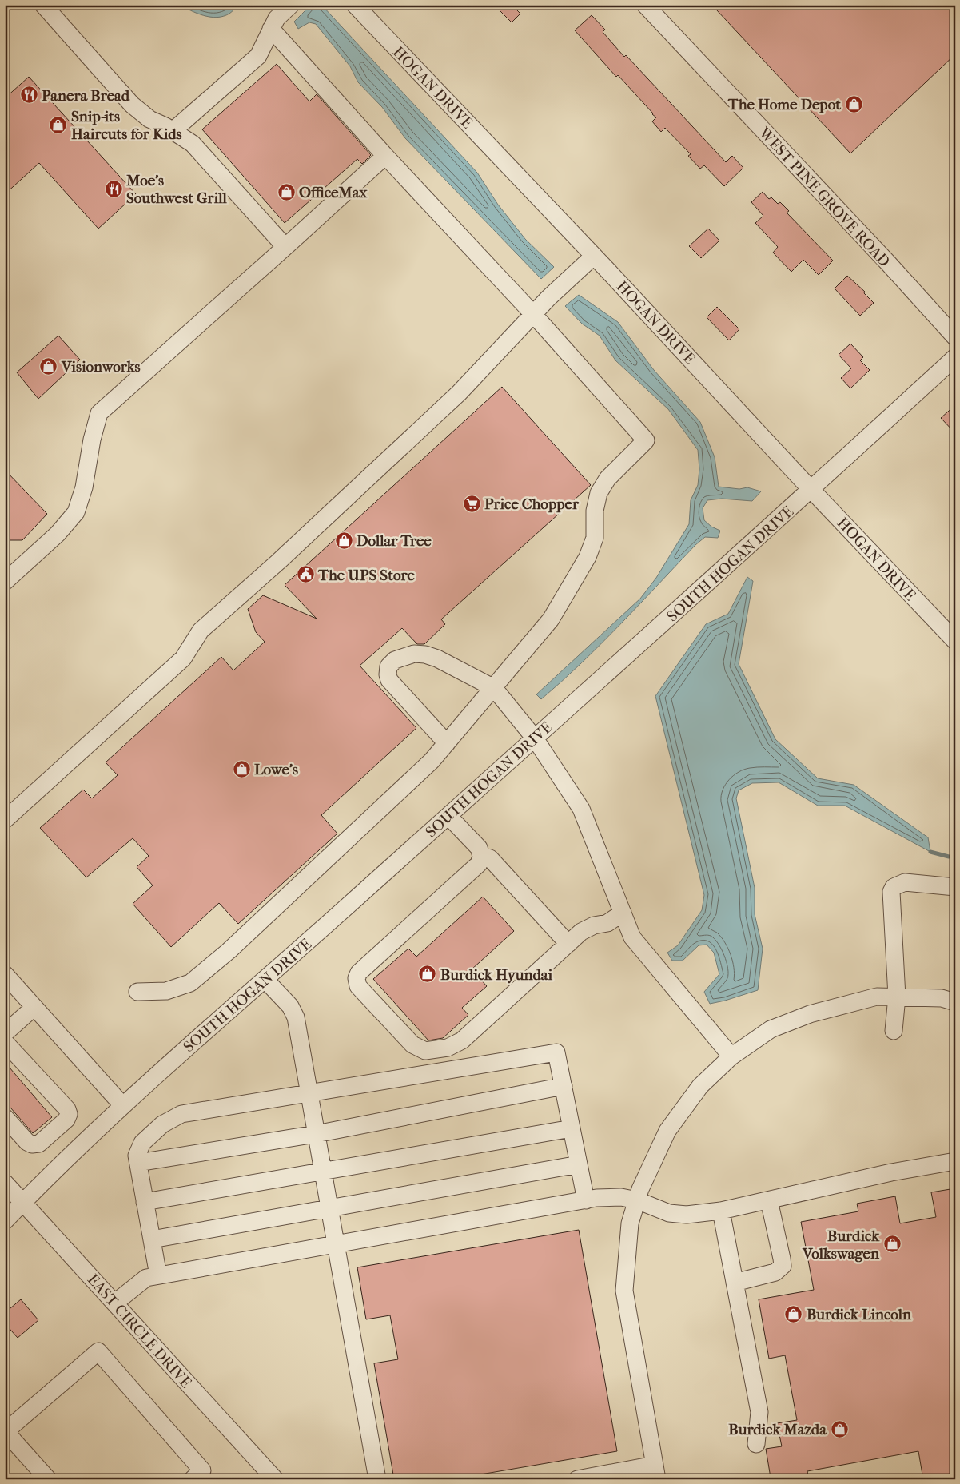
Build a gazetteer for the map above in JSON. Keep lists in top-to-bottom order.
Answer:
{
  "streets": {
    "street": [
      "HOGAN DRIVE",
      "WEST PINE GROVE ROAD",
      "SOUTH HOGAN DRIVE",
      "EAST CIRCLE DRIVE"
    ]
  },
  "crossings": [
    ["HOGAN DRIVE", "SOUTH HOGAN DRIVE"],
    ["SOUTH HOGAN DRIVE", "EAST CIRCLE DRIVE"]
  ],
  "places": {
    "restaurant": ["Panera Bread", "Moe's Southwest Grill"],
    "shop": [
      "The Home Depot",
      "Snip-its Haircuts for Kids",
      "OfficeMax",
      "Visionworks",
      "Dollar Tree",
      "Lowe's",
      "Burdick Hyundai",
      "Burdick Volkswagen",
      "Burdick Lincoln",
      "Burdick Mazda"
    ],
    "supermarket": ["Price Chopper"],
    "public building": ["The UPS Store"]
  }
}
